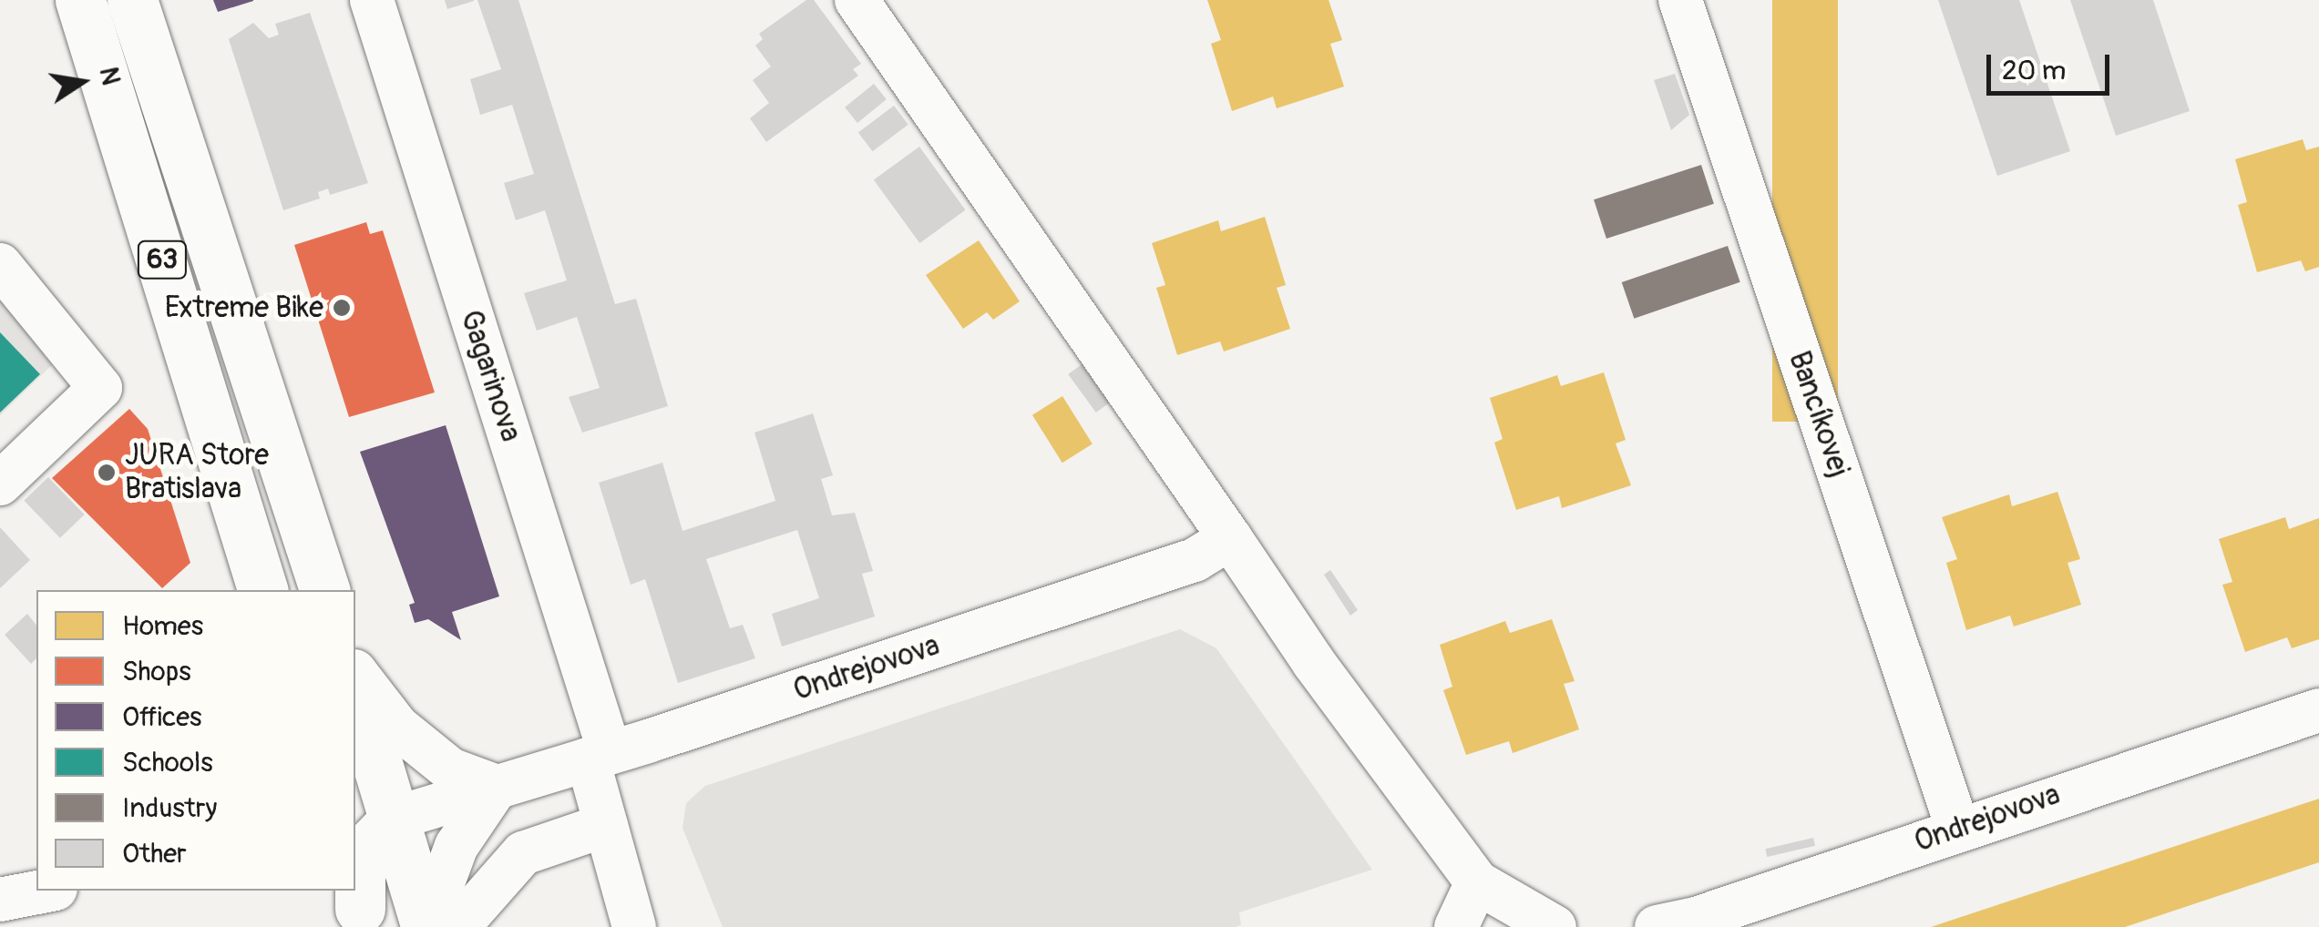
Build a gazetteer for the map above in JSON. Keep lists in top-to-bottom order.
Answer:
{
  "streets": {
    "main road": ["63"],
    "street": ["Gagarinova", "Bancíkovej", "Ondrejovova"]
  },
  "crossings": [
    ["Gagarinova", "Ondrejovova"],
    ["Bancíkovej", "Ondrejovova"]
  ],
  "places": ["Extreme Bike", "JURA Store Bratislava"],
  "legend": [
    "Homes",
    "Shops",
    "Offices",
    "Schools",
    "Industry",
    "Other"
  ],
  "scale_bar": "20 m",
  "north": "right"
}
